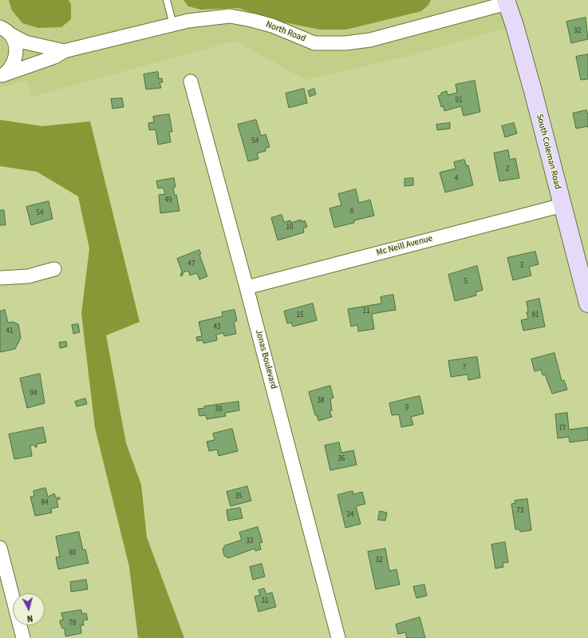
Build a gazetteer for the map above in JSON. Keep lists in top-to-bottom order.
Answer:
{
  "streets": {
    "street": [
      "North Road",
      "South Coleman Road",
      "Mc Neill Avenue",
      "Jonas Boulevard"
    ]
  },
  "crossings": [
    ["North Road", "South Coleman Road"],
    ["South Coleman Road", "Mc Neill Avenue"],
    ["Mc Neill Avenue", "Jonas Boulevard"]
  ],
  "house_numbers": [
    "92",
    "91",
    "54",
    "2",
    "4",
    "49",
    "8",
    "54",
    "10",
    "47",
    "3",
    "5",
    "11",
    "15",
    "81",
    "43",
    "41",
    "7",
    "94",
    "38",
    "9",
    "39",
    "77",
    "36",
    "35",
    "84",
    "73",
    "34",
    "33",
    "80",
    "32",
    "31",
    "78"
  ],
  "north": "bottom"
}
